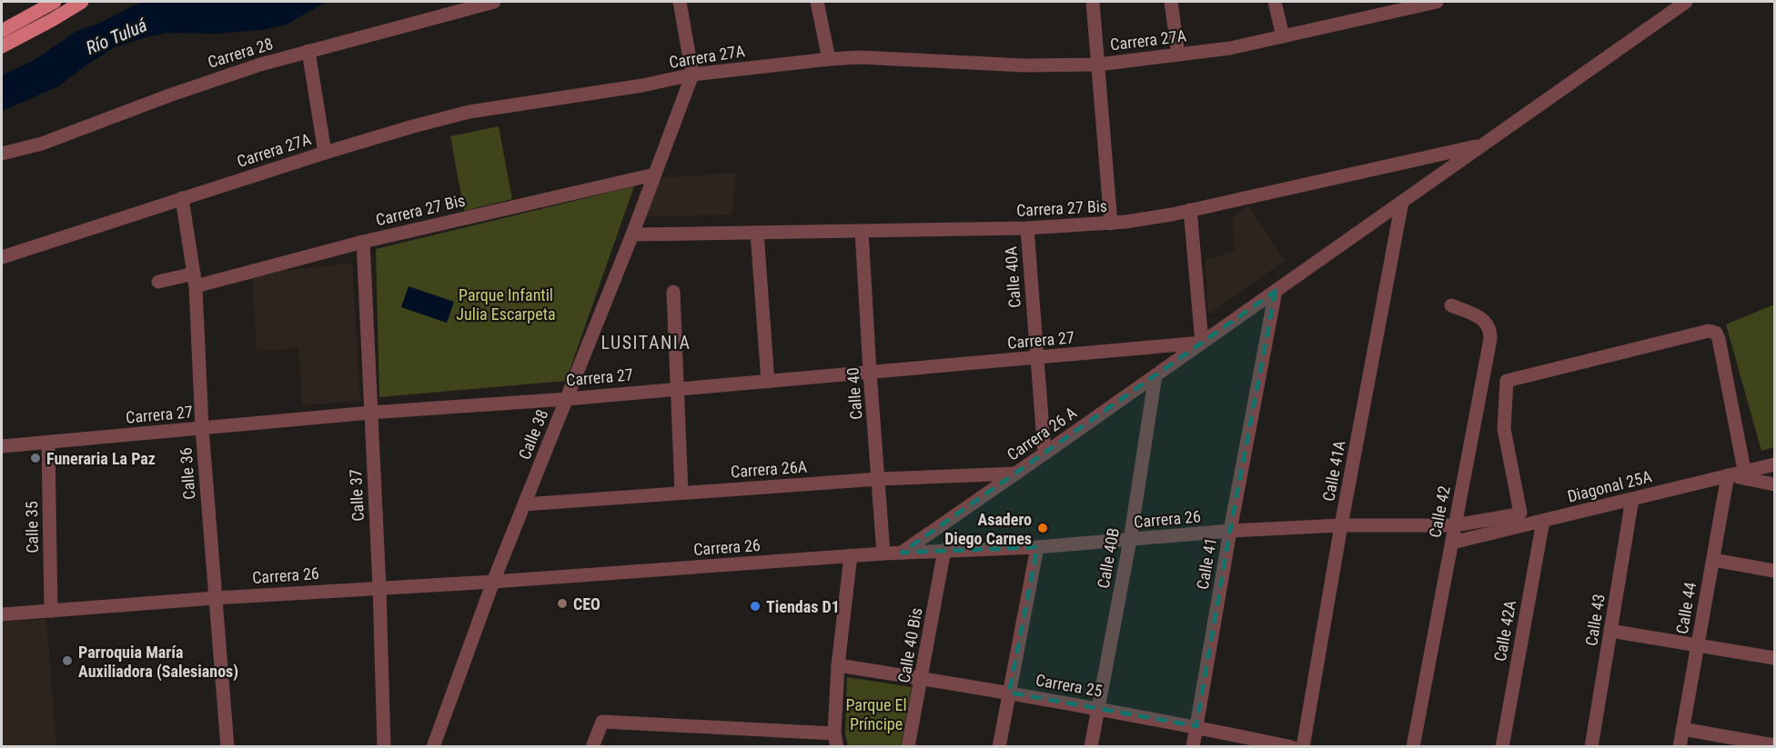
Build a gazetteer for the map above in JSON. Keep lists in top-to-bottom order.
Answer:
{
  "streets": {
    "street": [
      "Carrera 27A",
      "Carrera 28",
      "Carrera 27 Bis",
      "Calle 40A",
      "Carrera 27",
      "Calle 40",
      "Carrera 26 A",
      "Calle 38",
      "Carrera 26A",
      "Calle 41A",
      "Calle 36",
      "Diagonal 25A",
      "Calle 37",
      "Calle 42",
      "Carrera 26",
      "Calle 35",
      "Calle 40B",
      "Calle 41",
      "Calle 44",
      "Calle 43",
      "Calle 42A",
      "Calle 40 Bis",
      "Carrera 25"
    ]
  },
  "crossings": [
    ["Carrera 27A", "Calle 38"],
    ["Carrera 27A", "Calle 36"],
    ["Carrera 27 Bis", "Calle 40A"],
    ["Carrera 27 Bis", "Calle 40"],
    ["Carrera 27 Bis", "Carrera 26 A"],
    ["Carrera 27 Bis", "Calle 38"],
    ["Carrera 27 Bis", "Calle 36"],
    ["Carrera 27 Bis", "Calle 37"],
    ["Calle 40A", "Carrera 27"],
    ["Calle 40A", "Carrera 26 A"],
    ["Carrera 27", "Calle 40"],
    ["Carrera 27", "Carrera 26 A"],
    ["Carrera 27", "Calle 38"],
    ["Carrera 27", "Calle 36"],
    ["Carrera 27", "Calle 37"],
    ["Carrera 27", "Calle 35"],
    ["Calle 40", "Carrera 26A"],
    ["Calle 40", "Carrera 26"],
    ["Carrera 26 A", "Carrera 26A"],
    ["Carrera 26 A", "Calle 41A"],
    ["Carrera 26 A", "Carrera 26"],
    ["Carrera 26 A", "Calle 40B"],
    ["Carrera 26 A", "Calle 41"],
    ["Calle 38", "Carrera 26A"],
    ["Calle 38", "Carrera 26"],
    ["Calle 41A", "Carrera 26"],
    ["Calle 36", "Carrera 26"],
    ["Diagonal 25A", "Calle 42"],
    ["Diagonal 25A", "Carrera 26"],
    ["Diagonal 25A", "Calle 44"],
    ["Diagonal 25A", "Calle 43"],
    ["Diagonal 25A", "Calle 42A"],
    ["Calle 37", "Carrera 26"],
    ["Calle 42", "Carrera 26"],
    ["Carrera 26", "Calle 35"],
    ["Carrera 26", "Calle 40B"],
    ["Carrera 26", "Calle 41"],
    ["Carrera 26", "Calle 40 Bis"],
    ["Calle 40B", "Carrera 25"],
    ["Calle 41", "Carrera 25"],
    ["Calle 40 Bis", "Carrera 25"]
  ],
  "districts": ["LUSITANIA"],
  "water": ["Río Tuluá"],
  "parks": ["Parque Infantil Julia Escarpeta", "Parque El Príncipe"],
  "places": [
    "Funeraria La Paz",
    "Asadero Diego Carnes",
    "CEO",
    "Tiendas D1",
    "Parroquia María Auxiliadora (Salesianos)"
  ]
}
